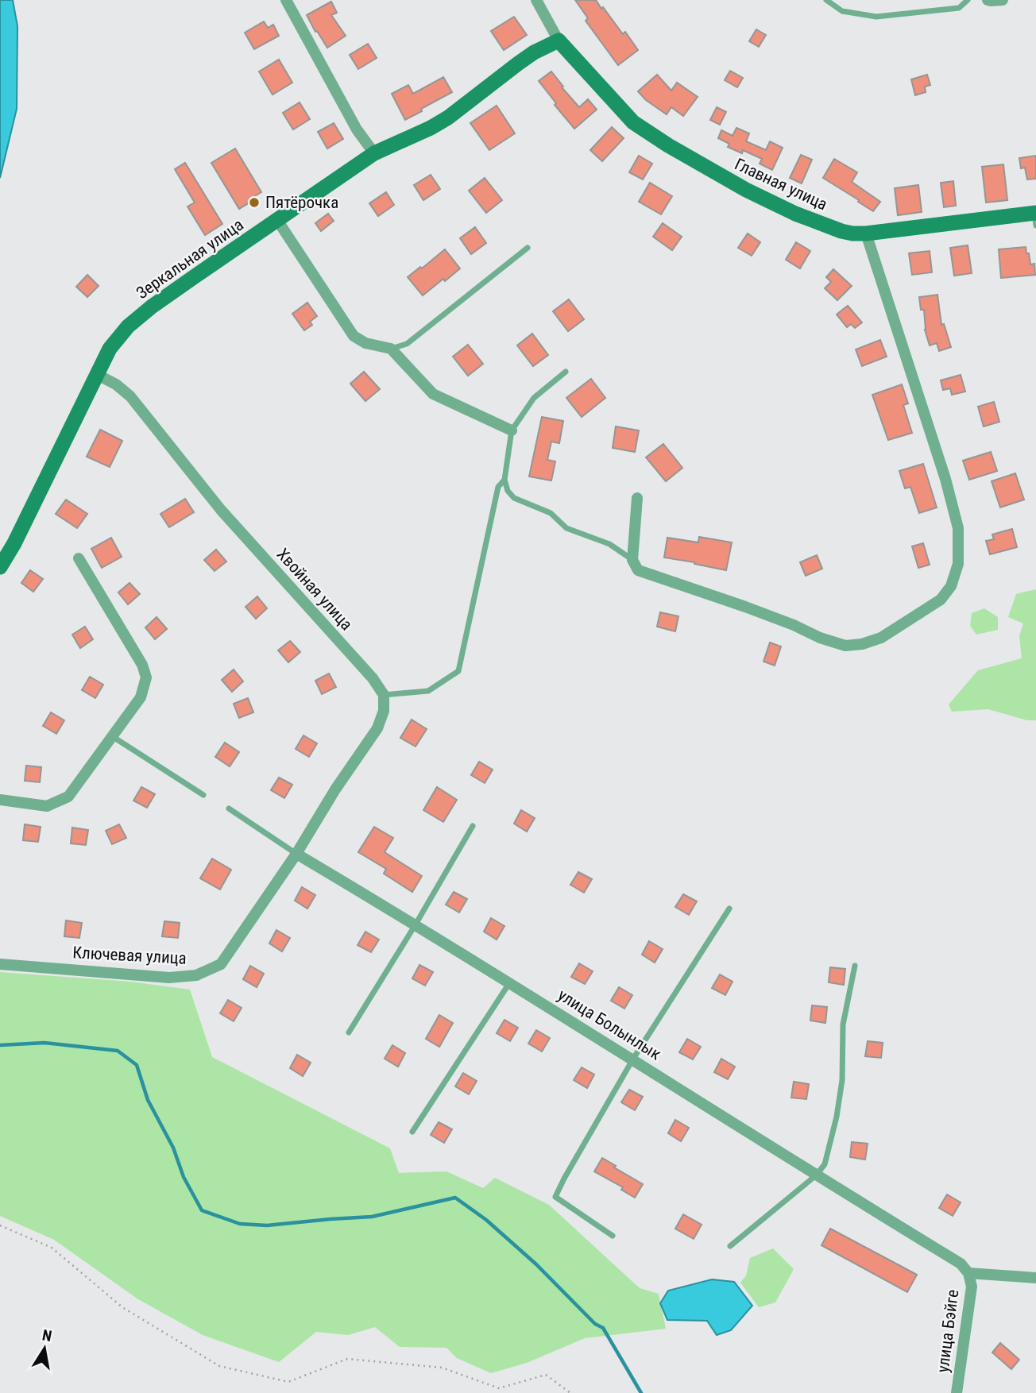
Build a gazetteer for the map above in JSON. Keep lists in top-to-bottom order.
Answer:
{
  "streets": {
    "street": [
      "Главная улица",
      "Зеркальная улица",
      "Хвойная улица",
      "Ключевая улица",
      "улица Болынлык",
      "улица Бэйге"
    ]
  },
  "crossings": [
    ["Главная улица", "Зеркальная улица"],
    ["Зеркальная улица", "Хвойная улица"],
    ["Ключевая улица", "улица Болынлык"],
    ["улица Болынлык", "улица Бэйге"]
  ],
  "places": ["Пятёрочка"],
  "north": "top"
}
